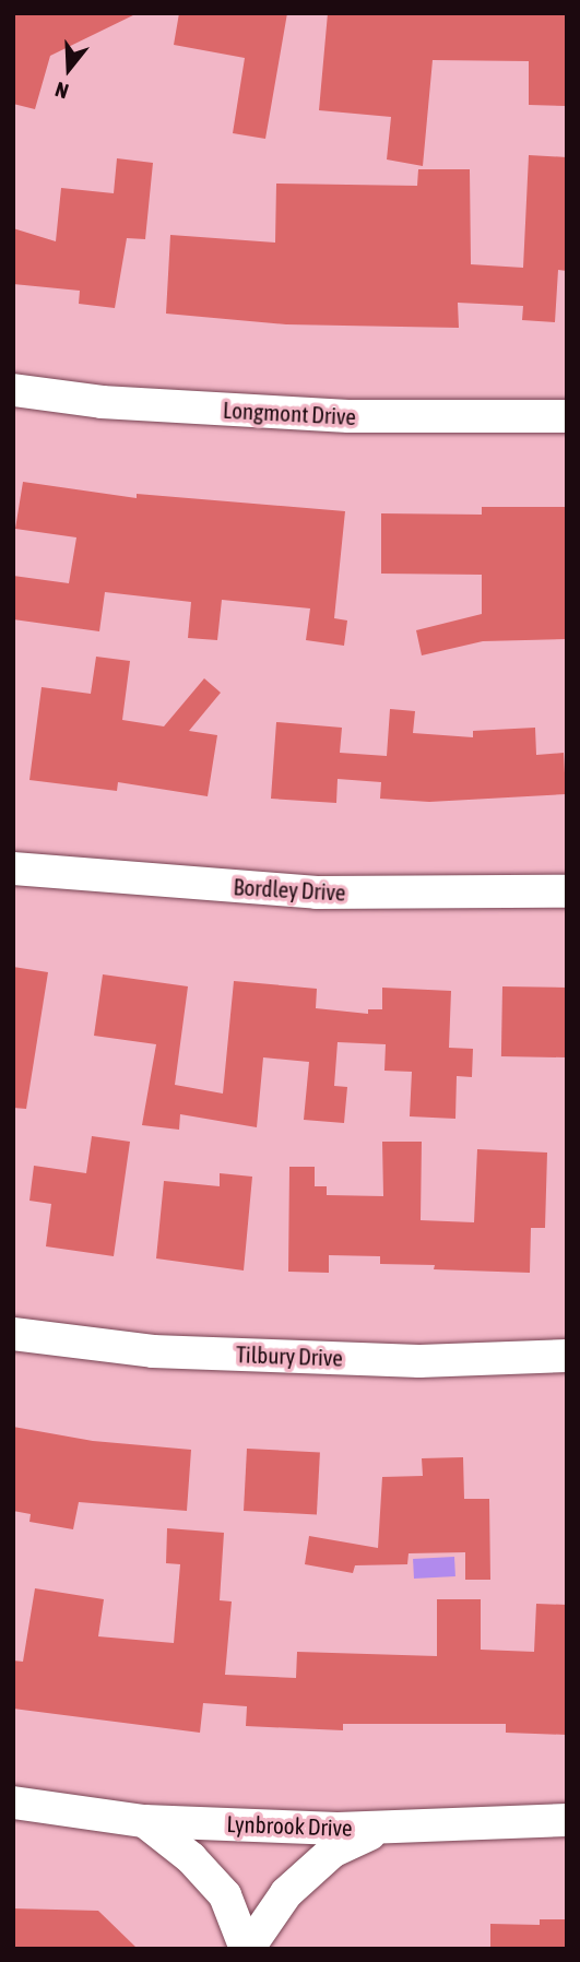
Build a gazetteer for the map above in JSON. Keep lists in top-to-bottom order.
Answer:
{
  "streets": {
    "street": [
      "Longmont Drive",
      "Bordley Drive",
      "Tilbury Drive",
      "Lynbrook Drive"
    ]
  },
  "north": "bottom"
}
